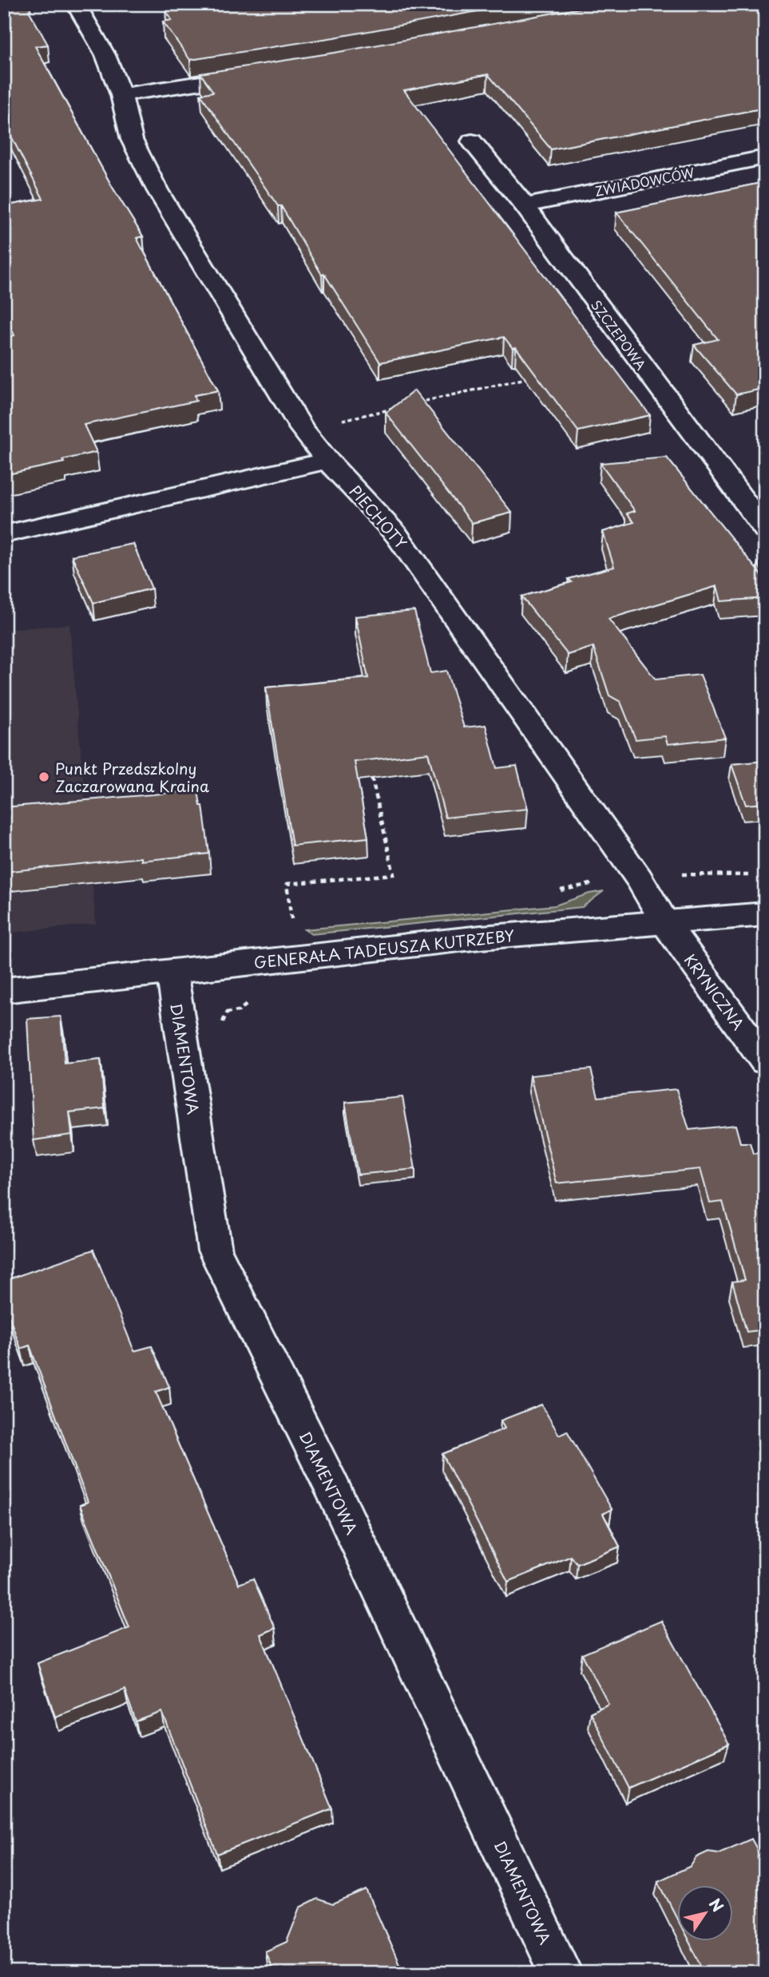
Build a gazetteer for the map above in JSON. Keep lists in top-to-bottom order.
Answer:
{
  "streets": {
    "street": [
      "ZWIADOWCÓW",
      "SZCZEPOWA",
      "PIECHOTY",
      "GENERAŁA TADEUSZA KUTRZEBY",
      "KRYNICZNA",
      "DIAMENTOWA"
    ]
  },
  "crossings": [
    ["ZWIADOWCÓW", "SZCZEPOWA"],
    ["PIECHOTY", "GENERAŁA TADEUSZA KUTRZEBY"],
    ["PIECHOTY", "KRYNICZNA"],
    ["GENERAŁA TADEUSZA KUTRZEBY", "KRYNICZNA"],
    ["GENERAŁA TADEUSZA KUTRZEBY", "DIAMENTOWA"]
  ],
  "places": ["Punkt Przedszkolny Zaczarowana Kraina"],
  "north": "top right"
}
